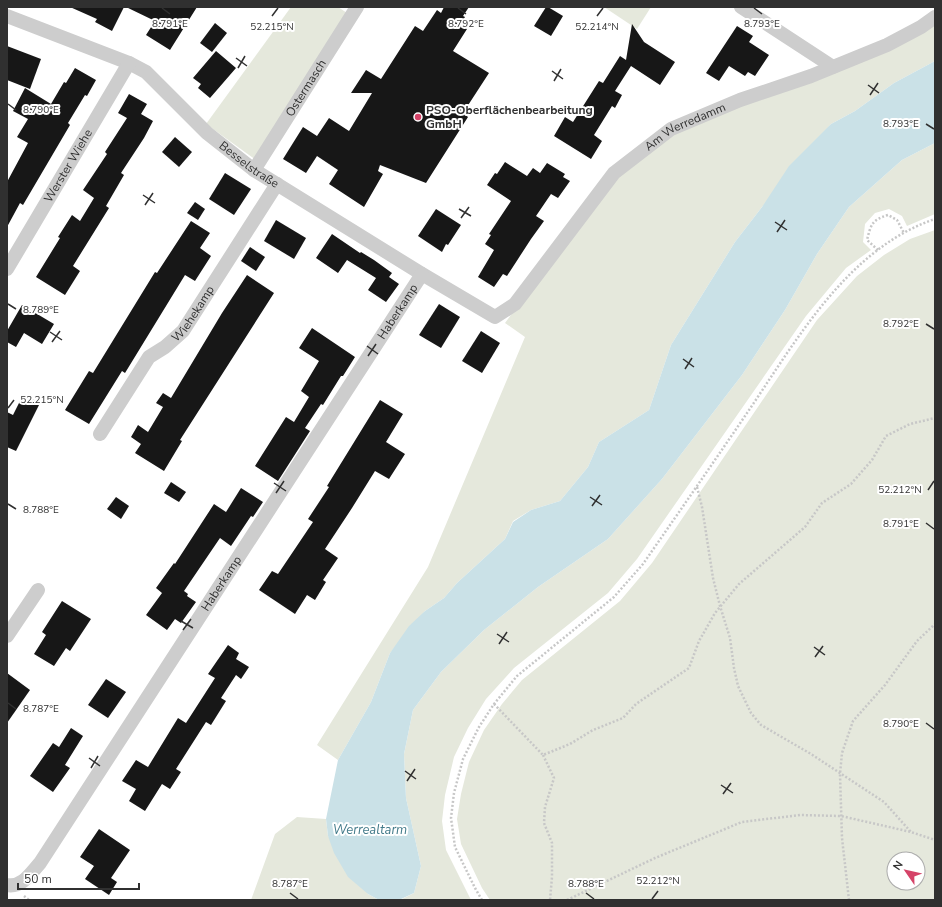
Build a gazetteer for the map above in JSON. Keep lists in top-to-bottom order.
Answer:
{
  "streets": {
    "street": [
      "Ostermasch",
      "Am Werredamm",
      "Besselstraße",
      "Werster Wiehe",
      "Haberkamp",
      "Wiehekamp"
    ]
  },
  "crossings": [
    ["Ostermasch", "Besselstraße"],
    ["Am Werredamm", "Besselstraße"],
    ["Besselstraße", "Werster Wiehe"],
    ["Besselstraße", "Haberkamp"],
    ["Besselstraße", "Wiehekamp"]
  ],
  "water": ["Werrealtarm"],
  "places": ["PSO-Oberflächenbearbeitung GmbH"],
  "scale_bar": "50 m",
  "north": "top left",
  "coordinates": [
    "8.791°E",
    "8.792°E",
    "8.793°E",
    "52.215°N",
    "52.214°N",
    "8.790°E",
    "8.789°E",
    "52.212°N",
    "8.788°E",
    "8.787°E"
  ]
}
